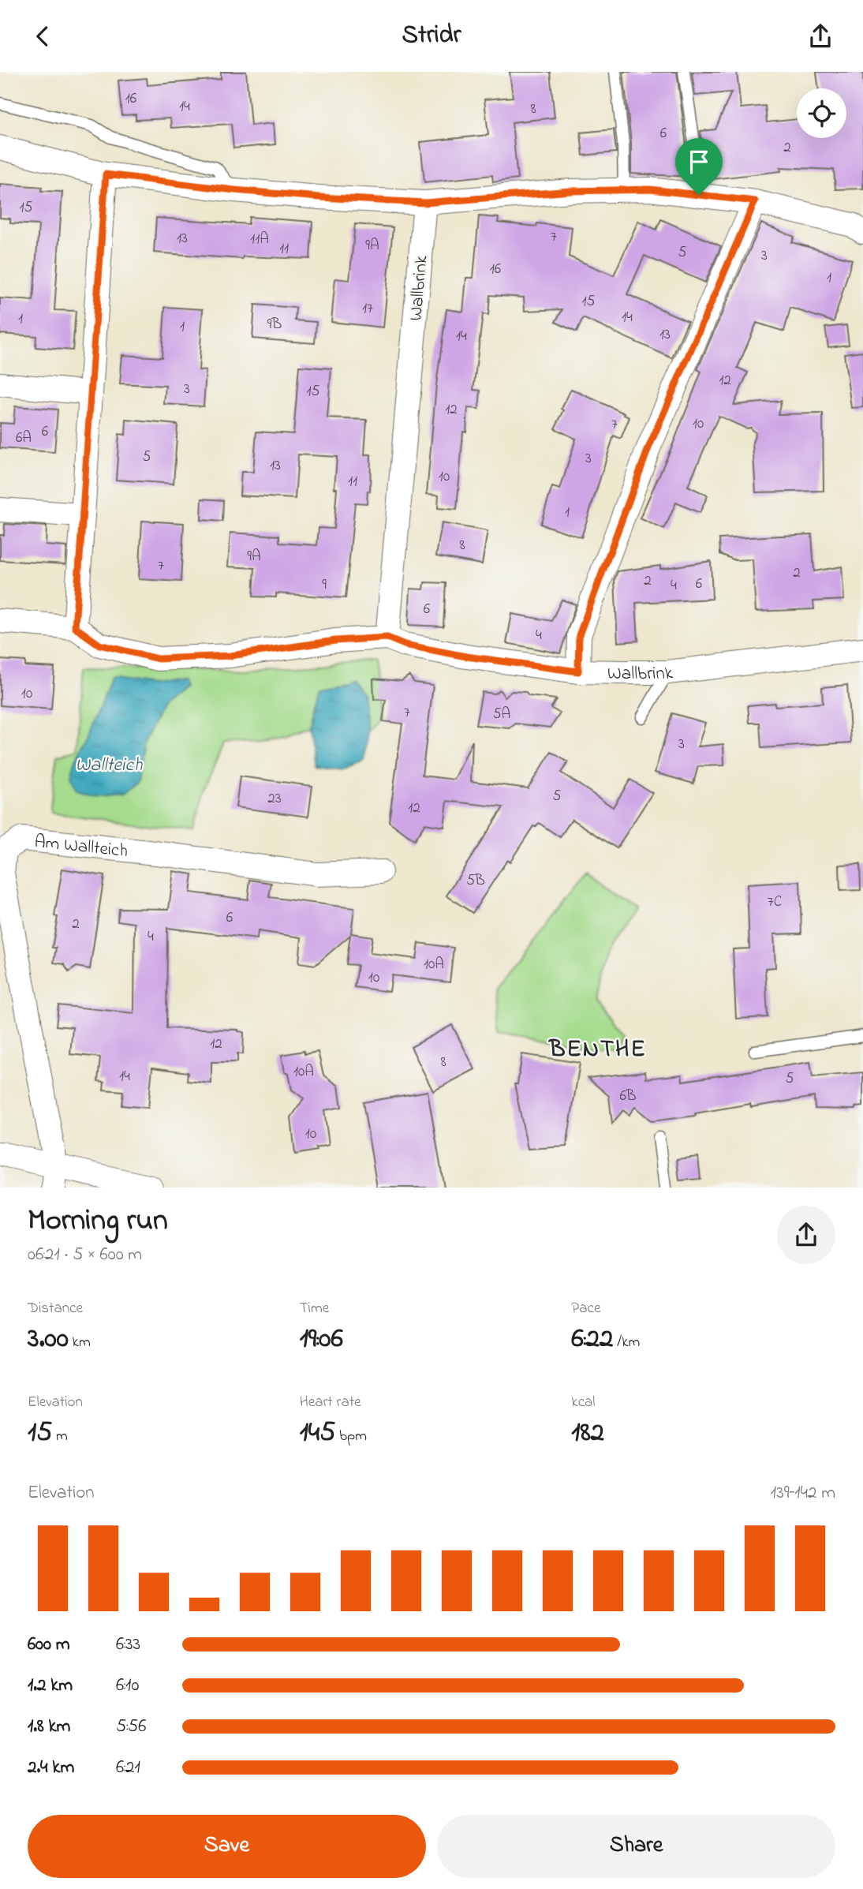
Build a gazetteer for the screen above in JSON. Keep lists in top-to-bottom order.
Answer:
{
  "streets": {
    "street": ["Wallbrink", "Am Wallteich"]
  },
  "districts": ["BENTHE"],
  "water": ["Wallteich"],
  "house_numbers": [
    "16",
    "14",
    "8",
    "6",
    "2",
    "15",
    "7",
    "13",
    "11A",
    "9A",
    "11",
    "5",
    "3",
    "16",
    "1",
    "15",
    "17",
    "14",
    "1",
    "9B",
    "1",
    "13",
    "14",
    "12",
    "3",
    "15",
    "12",
    "10",
    "7",
    "6",
    "6A",
    "5",
    "3",
    "13",
    "10",
    "11",
    "1",
    "8",
    "9A",
    "7",
    "2",
    "2",
    "6",
    "9",
    "4",
    "6",
    "4",
    "10",
    "7",
    "5A",
    "3",
    "5",
    "23",
    "12",
    "5B",
    "7C",
    "6",
    "2",
    "4",
    "10A",
    "10",
    "12",
    "8",
    "10A",
    "14",
    "5",
    "6B",
    "10"
  ],
  "page": {
    "header": "Stridr",
    "heading": ["Morning run", "06:21 · 5 × 600 m"],
    "stats": [
      ["Distance", "3.00 km"],
      ["Time", "19:06"],
      ["Pace", "6:22 /km"],
      ["Elevation", "15 m"],
      ["Heart rate", "145 bpm"],
      ["kcal", "182"]
    ],
    "chart": ["Elevation", "139–142 m"],
    "list": [
      {
        "name": "600 m",
        "note": "6:33"
      },
      {
        "name": "1.2 km",
        "note": "6:10"
      },
      {
        "name": "1.8 km",
        "note": "5:56"
      },
      {
        "name": "2.4 km",
        "note": "6:21"
      }
    ],
    "buttons": ["Save", "Share"]
  }
}
